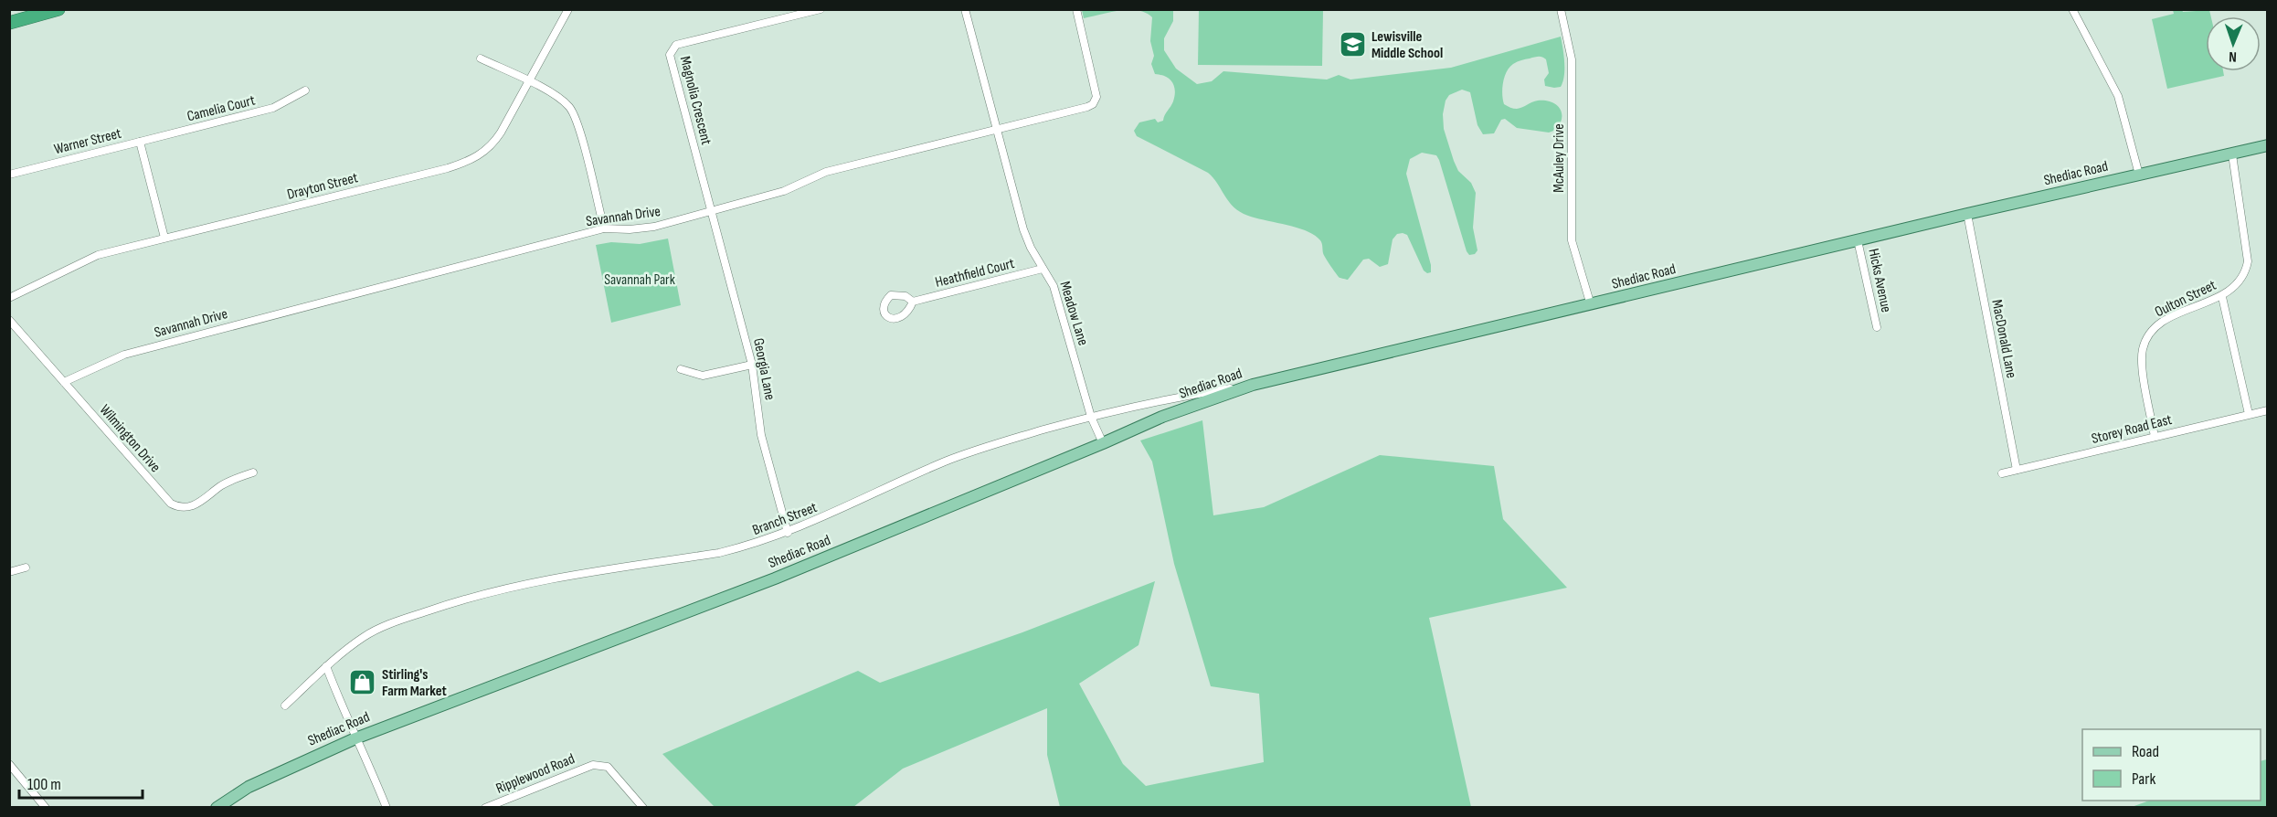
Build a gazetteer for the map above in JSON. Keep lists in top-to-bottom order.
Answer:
{
  "streets": {
    "main road": ["Shediac Road"],
    "street": [
      "Magnolia Crescent",
      "Camelia Court",
      "Warner Street",
      "McAuley Drive",
      "Drayton Street",
      "Savannah Drive",
      "Heathfield Court",
      "Hicks Avenue",
      "Oulton Street",
      "Meadow Lane",
      "MacDonald Lane",
      "Georgia Lane",
      "Storey Road East",
      "Wilmington Drive",
      "Branch Street",
      "Ripplewood Road"
    ]
  },
  "crossings": [
    ["Magnolia Crescent", "Savannah Drive"],
    ["Magnolia Crescent", "Georgia Lane"],
    ["Camelia Court", "Warner Street"],
    ["Warner Street", "Drayton Street"],
    ["McAuley Drive", "Shediac Road"],
    ["Shediac Road", "Hicks Avenue"],
    ["Shediac Road", "Oulton Street"],
    ["Shediac Road", "Meadow Lane"],
    ["Shediac Road", "MacDonald Lane"],
    ["Shediac Road", "Branch Street"],
    ["Savannah Drive", "Meadow Lane"],
    ["Savannah Drive", "Georgia Lane"],
    ["Savannah Drive", "Wilmington Drive"],
    ["Heathfield Court", "Meadow Lane"],
    ["Oulton Street", "Storey Road East"],
    ["Meadow Lane", "Branch Street"],
    ["MacDonald Lane", "Storey Road East"],
    ["Georgia Lane", "Branch Street"]
  ],
  "parks": ["Savannah Park"],
  "places": {
    "school or university": ["Lewisville Middle School"],
    "shop": ["Stirling's Farm Market"]
  },
  "legend": ["Road", "Park"],
  "scale_bar": "100 m",
  "north": "bottom"
}
